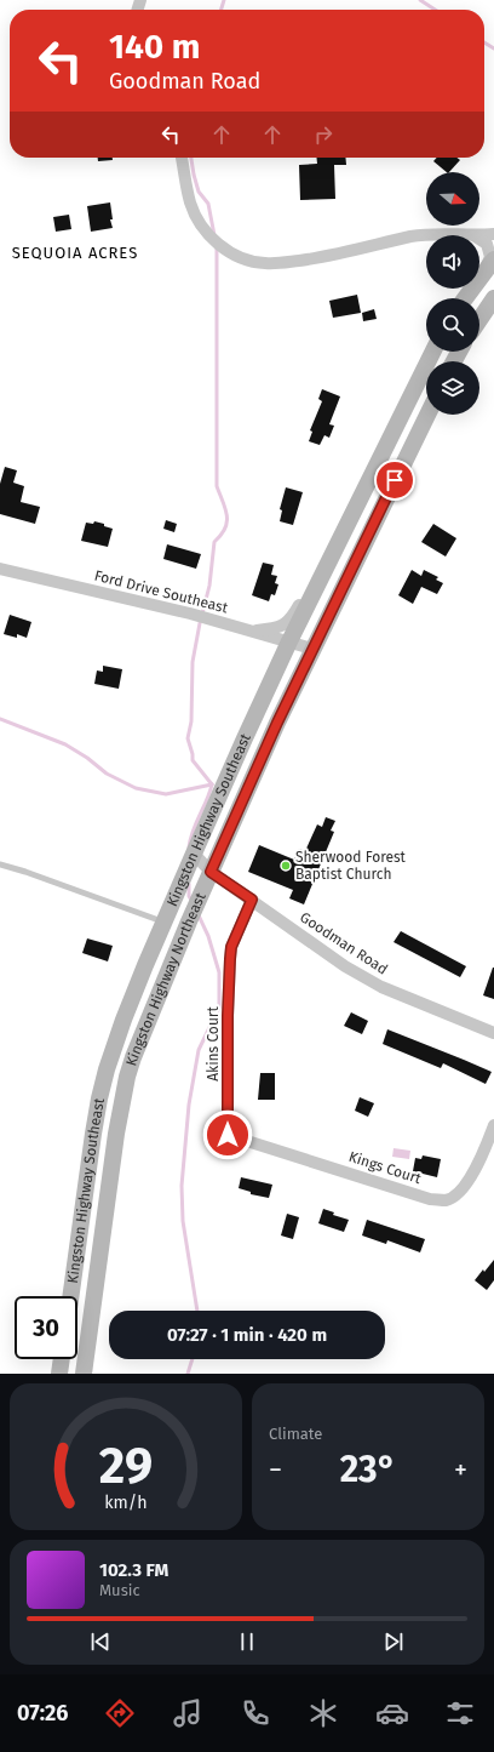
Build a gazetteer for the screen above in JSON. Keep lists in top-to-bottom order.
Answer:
{
  "streets": {
    "main road": ["Kingston Highway Southeast", "Kingston Highway Northeast"],
    "street": [
      "Ford Drive Southeast",
      "Goodman Road",
      "Akins Court",
      "Kings Court"
    ]
  },
  "crossings": [
    ["Ford Drive Southeast", "Kingston Highway Southeast"],
    ["Ford Drive Southeast", "Kingston Highway Northeast"],
    ["Kingston Highway Southeast", "Goodman Road"],
    ["Goodman Road", "Kingston Highway Northeast"],
    ["Goodman Road", "Akins Court"],
    ["Akins Court", "Kings Court"]
  ],
  "districts": ["SEQUOIA ACRES"],
  "places": ["Sherwood Forest Baptist Church"],
  "north": "right",
  "page": {
    "turn": ["140 m", "Goodman Road"],
    "limit": "30",
    "trip": "07:27 · 1 min · 420 m",
    "tile": "Climate",
    "heat": ["−", "23°", "+"],
    "song": ["102.3 FM", "Music"],
    "tabs": "07:26",
    "gauge": ["29", "km/h"]
  }
}
